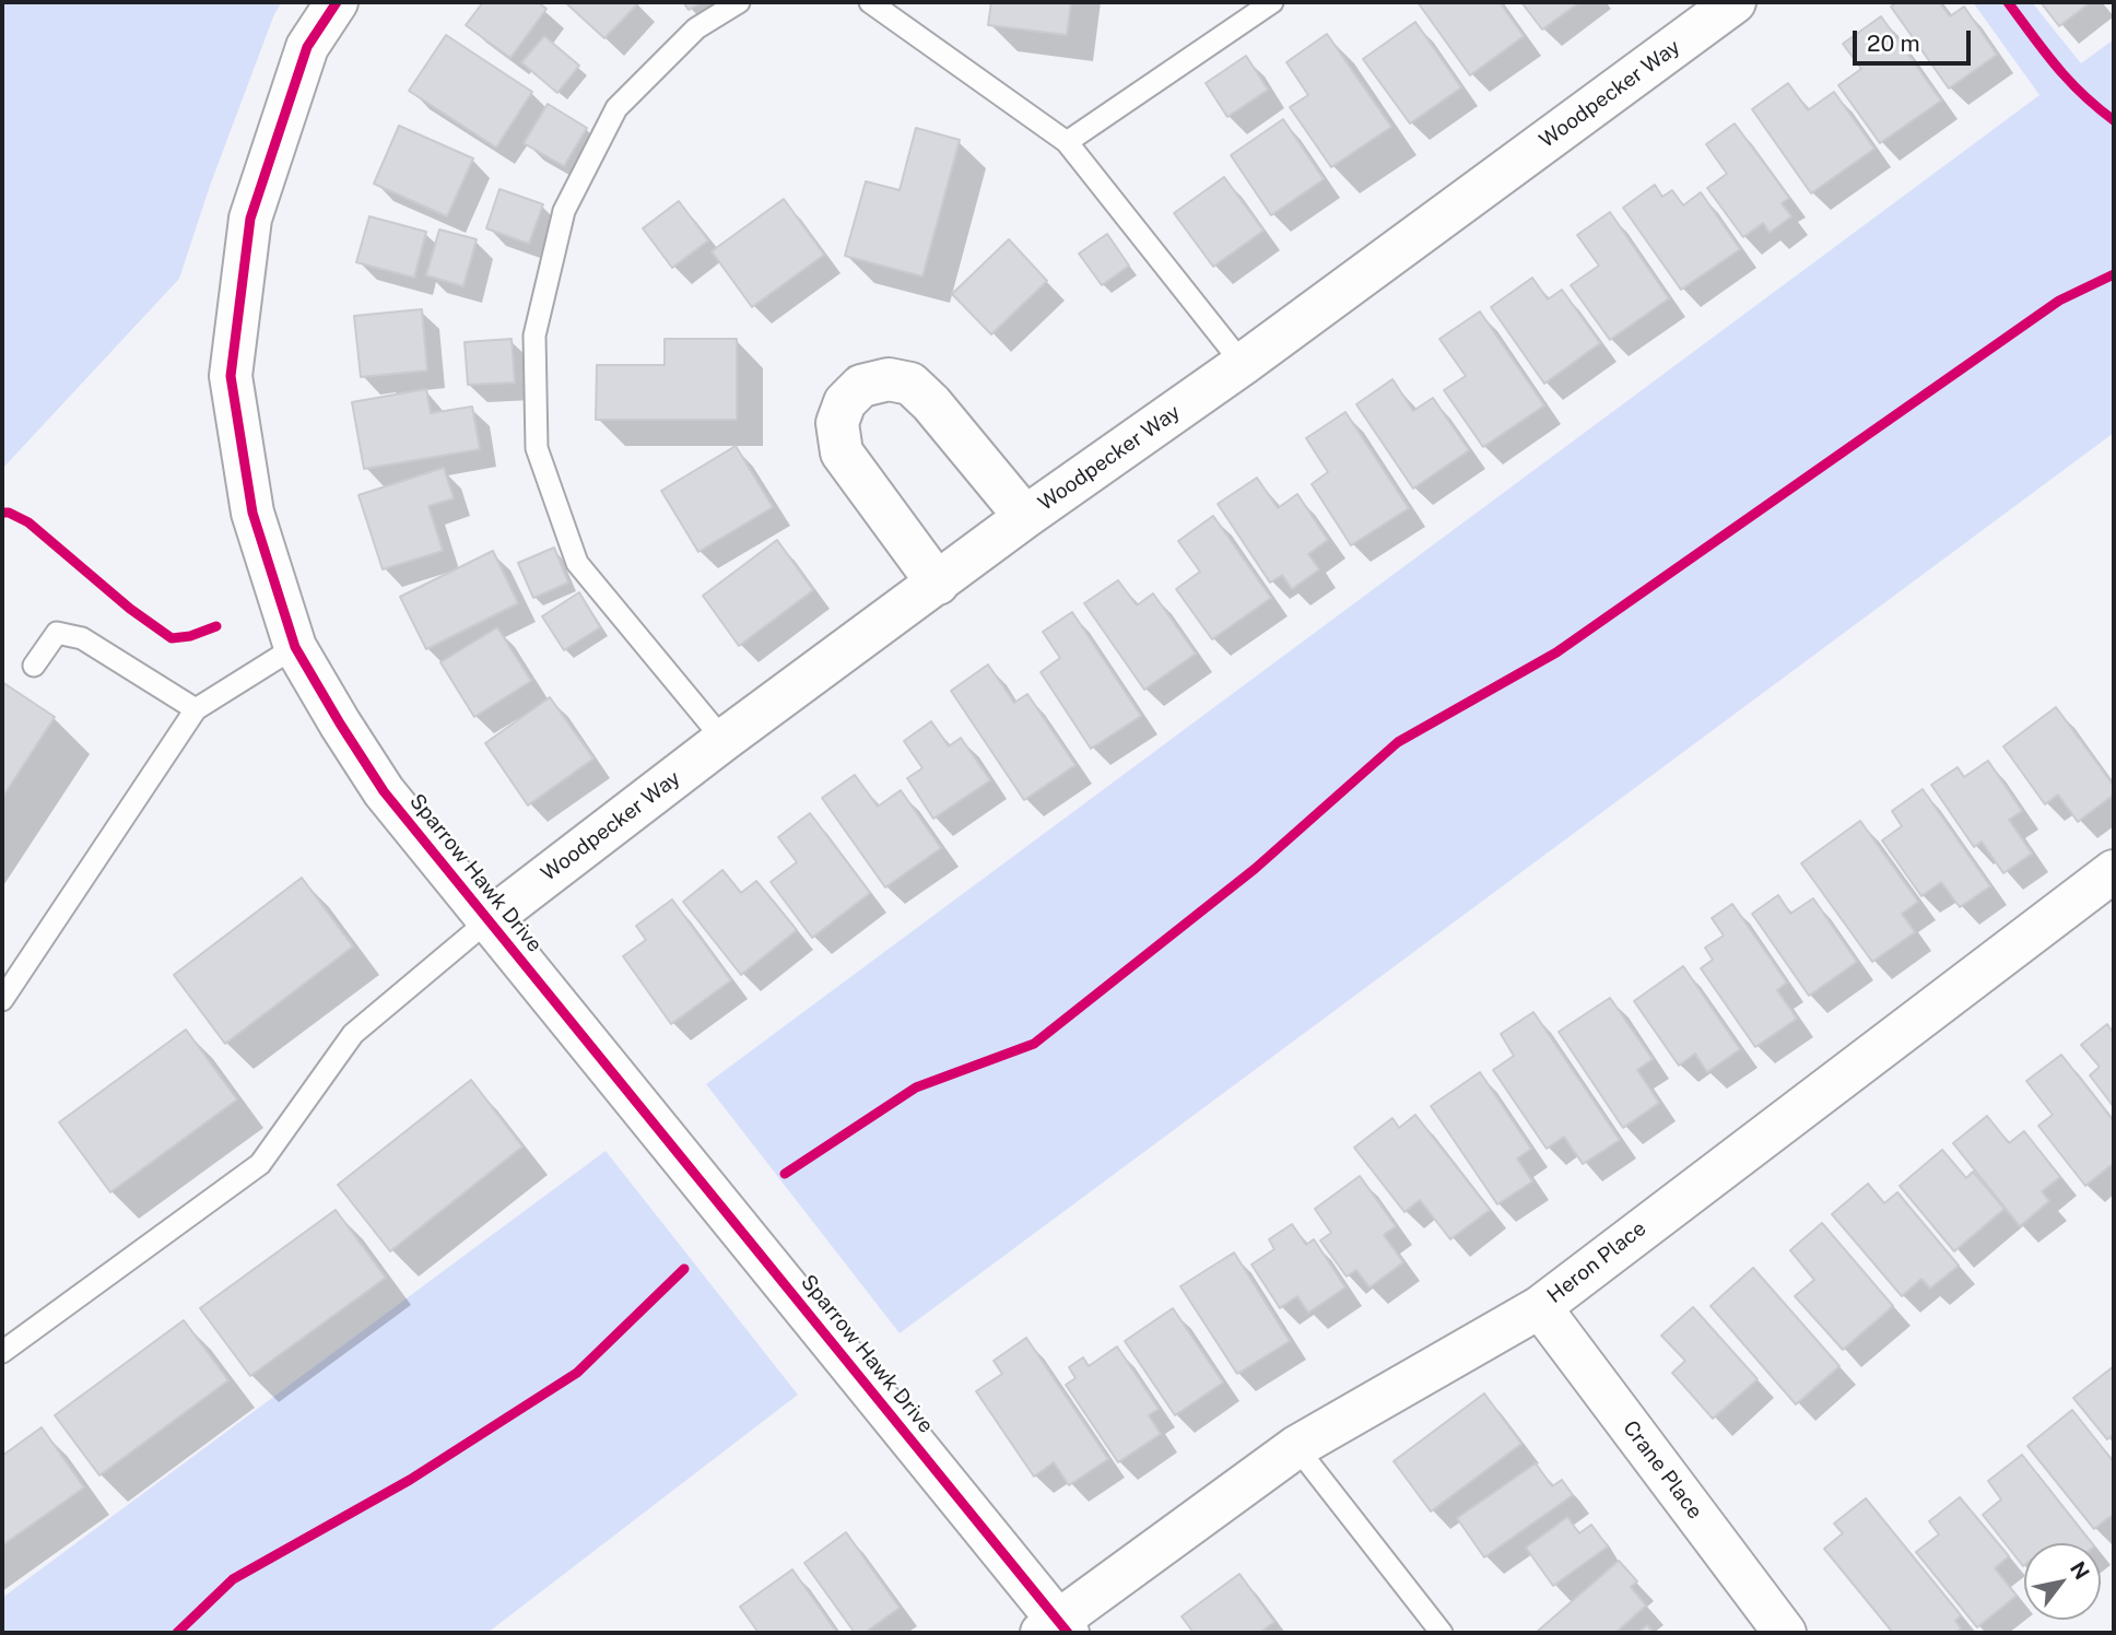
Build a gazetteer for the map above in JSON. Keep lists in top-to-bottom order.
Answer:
{
  "streets": {
    "street": [
      "Woodpecker Way",
      "Sparrow Hawk Drive",
      "Heron Place",
      "Crane Place"
    ]
  },
  "crossings": [
    ["Woodpecker Way", "Sparrow Hawk Drive"],
    ["Sparrow Hawk Drive", "Heron Place"],
    ["Heron Place", "Crane Place"]
  ],
  "scale_bar": "20 m",
  "north": "top right"
}
